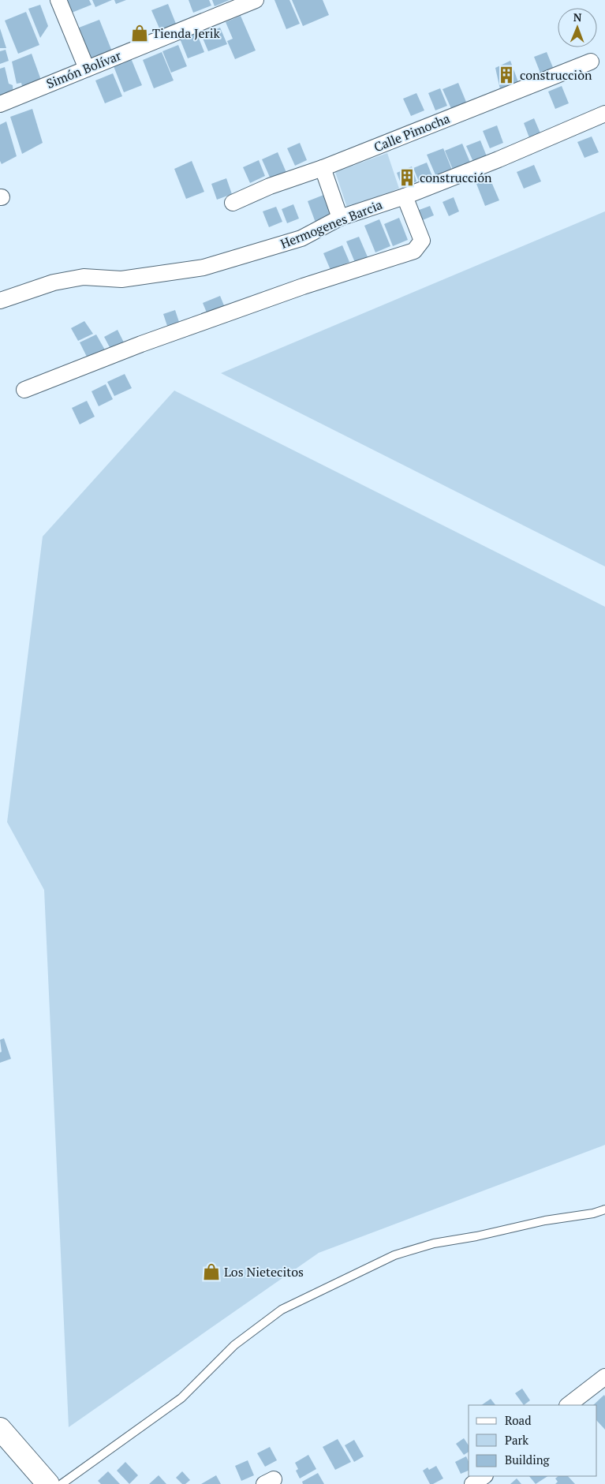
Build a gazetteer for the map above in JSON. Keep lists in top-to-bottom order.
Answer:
{
  "streets": {
    "street": ["Simón Bolívar", "Calle Pimocha", "Hermogenes Barcia"]
  },
  "places": {
    "shop": ["Tienda Jerik", "Los Nietecitos"],
    "building": ["construcciòn", "construcción"]
  },
  "legend": ["Road", "Park", "Building"],
  "north": "top"
}
